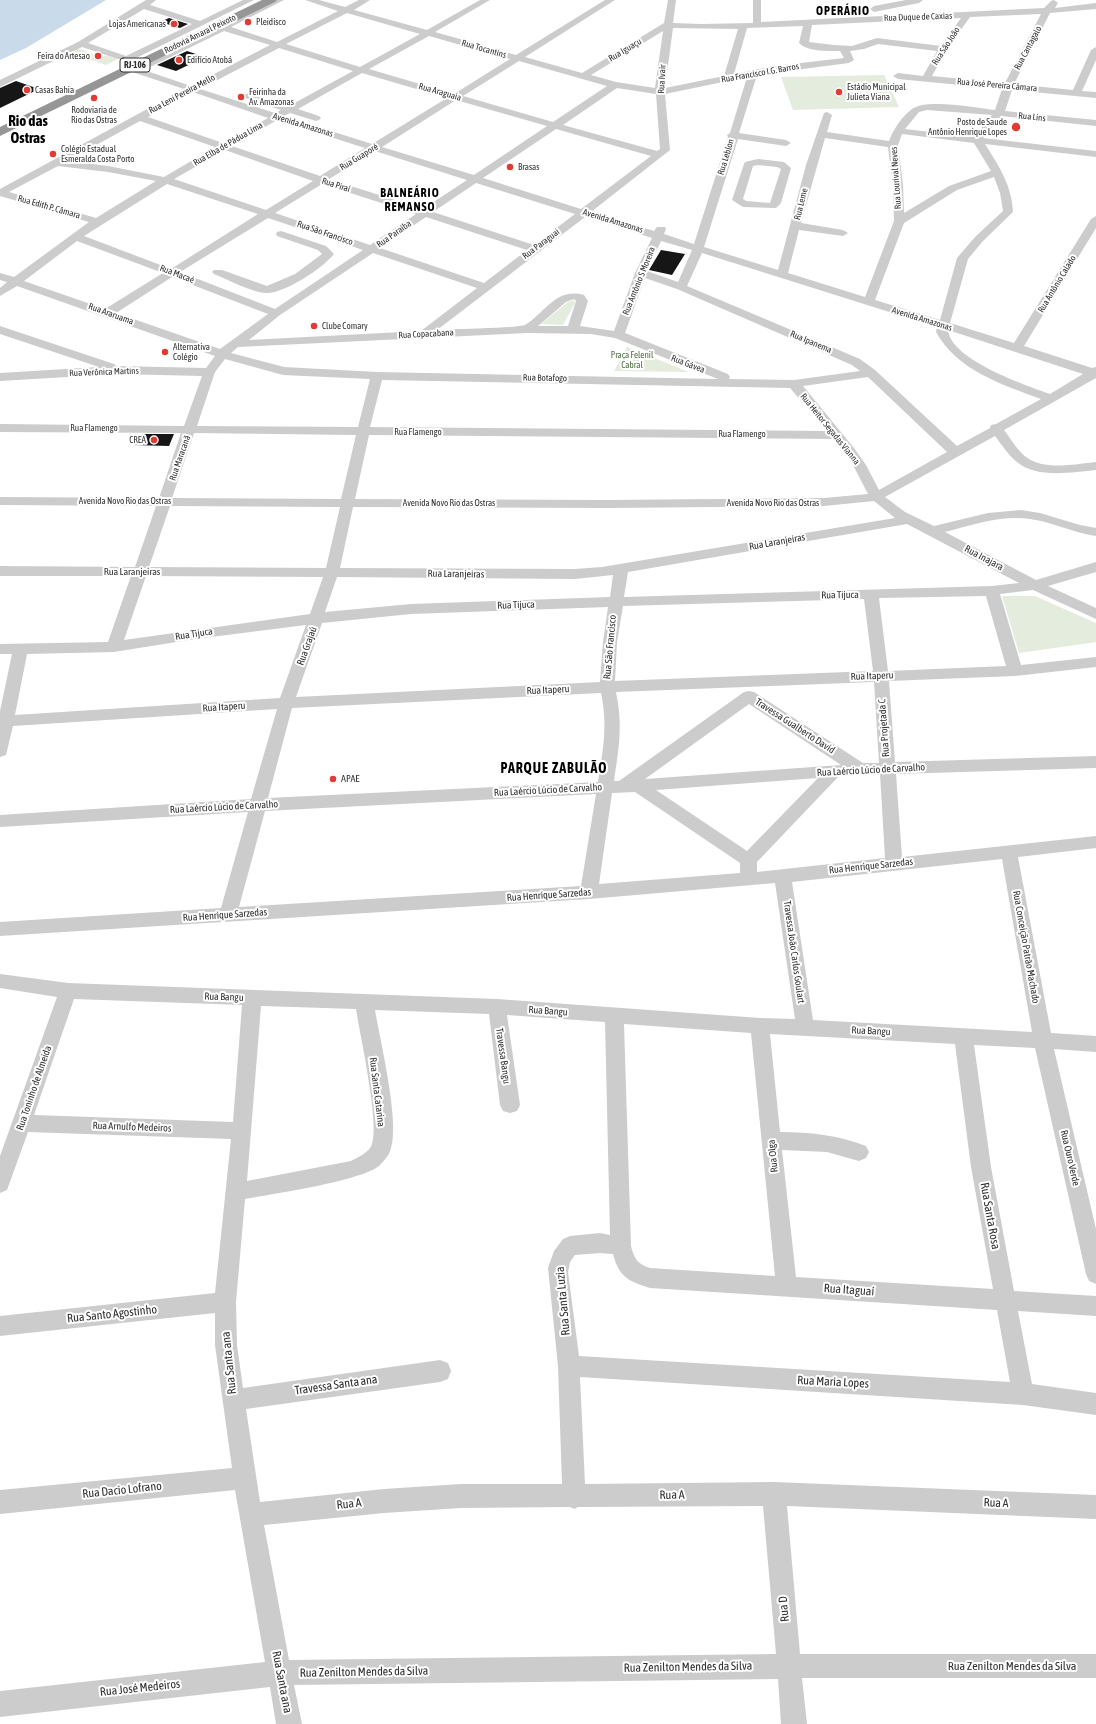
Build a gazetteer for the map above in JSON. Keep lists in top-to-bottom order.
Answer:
{
  "streets": {
    "highway": ["Rodovia Amaral Peixoto", "RJ-106"],
    "street": [
      "Rua Duque de Caxias",
      "Rua São João",
      "Rua Cantagalo",
      "Rua Tocantins",
      "Rua Iguaçu",
      "Rua Francisco I.G. Barros",
      "Rua Ivair",
      "Rua José Pereira Câmara",
      "Rua Araguaia",
      "Rua Leni Pereira Mello",
      "Rua Lins",
      "Avenida Amazonas",
      "Rua Elba de Pádua Lima",
      "Rua Guaporé",
      "Rua Leblon",
      "Rua Lourival Neves",
      "Rua Piraí",
      "Rua Leme",
      "Rua Edith P. Câmara",
      "Rua São Francisco",
      "Rua Paraíba",
      "Rua Paraguai",
      "Rua Macaé",
      "Rua Antônio S Moreira",
      "Rua Antônio Calado",
      "Rua Araruama",
      "Rua Copacabana",
      "Rua Ipanema",
      "Rua Gávea",
      "Rua Verônica Martins",
      "Rua Botafogo",
      "Rua Flamengo",
      "Rua Heitor Segadas Vianna",
      "Rua Maracanã",
      "Avenida Novo Rio das Ostras",
      "Rua Laranjeiras",
      "Rua Inajara",
      "Rua Tijuca",
      "Rua Grajaú",
      "Rua Itaperu",
      "Travessa Gualberto David",
      "Rua Projetada C",
      "Rua Laércio Lúcio de Carvalho",
      "Rua Henrique Sarzedas",
      "Rua Conceição Patrão Machado",
      "Travessa João Carlos Goulart",
      "Rua Bangu",
      "Travessa Bangu",
      "Rua Toninho de Almeida",
      "Rua Santa Catarina",
      "Rua Arnulfo Medeiros",
      "Rua Olga",
      "Rua Ouro Verde",
      "Rua Santa Rosa",
      "Rua Itaguaí",
      "Rua Santa Luzia",
      "Rua Santo Agostinho",
      "Rua Santa ana",
      "Rua Maria Lopes",
      "Travessa Santa ana",
      "Rua Dacio Lofrano",
      "Rua A",
      "Rua D",
      "Rua Zenilton Mendes da Silva",
      "Rua José Medeiros"
    ]
  },
  "crossings": [
    ["Rua Duque de Caxias", "Rua São João"],
    ["Rua Duque de Caxias", "Rua Cantagalo"],
    ["Rua Duque de Caxias", "Rua Iguaçu"],
    ["Rua Duque de Caxias", "Rua Ivair"],
    ["Rodovia Amaral Peixoto", "Avenida Amazonas"],
    ["Rua São João", "Rua José Pereira Câmara"],
    ["Rua Cantagalo", "Rua José Pereira Câmara"],
    ["Rua Cantagalo", "Rua Lins"],
    ["Rua Tocantins", "Rua Iguaçu"],
    ["Rua Tocantins", "Rua Francisco I.G. Barros"],
    ["Rua Tocantins", "Rua Ivair"],
    ["Rua Tocantins", "Rua Leni Pereira Mello"],
    ["Rua Tocantins", "Rua Elba de Pádua Lima"],
    ["Rua Tocantins", "Rua Guaporé"],
    ["Rua Tocantins", "Rua Paraíba"],
    ["Rua Iguaçu", "Rua Ivair"],
    ["Rua Francisco I.G. Barros", "Rua Ivair"],
    ["Rua Francisco I.G. Barros", "Rua Leblon"],
    ["Rua Ivair", "Rua Araguaia"],
    ["Rua Ivair", "Rua Paraguai"],
    ["Rua Araguaia", "Rua Leni Pereira Mello"],
    ["Rua Araguaia", "Rua Elba de Pádua Lima"],
    ["Rua Araguaia", "Rua Guaporé"],
    ["Rua Araguaia", "Rua Paraíba"],
    ["Rua Araguaia", "Rua Paraguai"],
    ["Rua Leni Pereira Mello", "Avenida Amazonas"],
    ["Rua Leni Pereira Mello", "Rua Piraí"],
    ["Rua Leni Pereira Mello", "Rua Edith P. Câmara"],
    ["Rua Leni Pereira Mello", "Rua São Francisco"],
    ["Rua Lins", "Rua Lourival Neves"],
    ["Avenida Amazonas", "Rua Elba de Pádua Lima"],
    ["Avenida Amazonas", "Rua Guaporé"],
    ["Avenida Amazonas", "Rua Leblon"],
    ["Avenida Amazonas", "Rua Lourival Neves"],
    ["Avenida Amazonas", "Rua Leme"],
    ["Avenida Amazonas", "Rua Paraíba"],
    ["Avenida Amazonas", "Rua Paraguai"],
    ["Avenida Amazonas", "Rua Antônio S Moreira"],
    ["Avenida Amazonas", "Rua Antônio Calado"],
    ["Avenida Amazonas", "Avenida Novo Rio das Ostras"],
    ["Rua Elba de Pádua Lima", "Rua Piraí"],
    ["Rua Elba de Pádua Lima", "Rua Edith P. Câmara"],
    ["Rua Elba de Pádua Lima", "Rua São Francisco"],
    ["Rua Elba de Pádua Lima", "Rua Macaé"],
    ["Rua Elba de Pádua Lima", "Rua Araruama"],
    ["Rua Guaporé", "Rua Piraí"],
    ["Rua Guaporé", "Rua São Francisco"],
    ["Rua Guaporé", "Rua Macaé"],
    ["Rua Guaporé", "Rua Araruama"],
    ["Rua Leblon", "Rua Ipanema"],
    ["Rua Piraí", "Rua Paraíba"],
    ["Rua Piraí", "Rua Paraguai"],
    ["Rua São Francisco", "Rua Paraíba"],
    ["Rua São Francisco", "Rua Paraguai"],
    ["Rua São Francisco", "Rua Laranjeiras"],
    ["Rua São Francisco", "Rua Tijuca"],
    ["Rua São Francisco", "Rua Itaperu"],
    ["Rua São Francisco", "Rua Laércio Lúcio de Carvalho"],
    ["Rua São Francisco", "Rua Henrique Sarzedas"],
    ["Rua Paraíba", "Rua Macaé"],
    ["Rua Paraíba", "Rua Copacabana"],
    ["Rua Paraíba", "Rua Maracanã"],
    ["Rua Paraguai", "Rua Copacabana"],
    ["Rua Antônio S Moreira", "Rua Copacabana"],
    ["Rua Antônio S Moreira", "Rua Ipanema"],
    ["Rua Antônio S Moreira", "Rua Gávea"],
    ["Rua Araruama", "Rua Botafogo"],
    ["Rua Araruama", "Rua Maracanã"],
    ["Rua Copacabana", "Rua Gávea"],
    ["Rua Copacabana", "Rua Maracanã"],
    ["Rua Ipanema", "Rua Botafogo"],
    ["Rua Ipanema", "Avenida Novo Rio das Ostras"],
    ["Rua Gávea", "Rua Botafogo"],
    ["Rua Verônica Martins", "Rua Maracanã"],
    ["Rua Botafogo", "Rua Heitor Segadas Vianna"],
    ["Rua Botafogo", "Rua Maracanã"],
    ["Rua Botafogo", "Rua Grajaú"],
    ["Rua Flamengo", "Rua Heitor Segadas Vianna"],
    ["Rua Flamengo", "Rua Maracanã"],
    ["Rua Flamengo", "Rua Grajaú"],
    ["Rua Heitor Segadas Vianna", "Avenida Novo Rio das Ostras"],
    ["Rua Heitor Segadas Vianna", "Rua Inajara"],
    ["Rua Maracanã", "Avenida Novo Rio das Ostras"],
    ["Rua Maracanã", "Rua Laranjeiras"],
    ["Rua Maracanã", "Rua Tijuca"],
    ["Avenida Novo Rio das Ostras", "Rua Inajara"],
    ["Avenida Novo Rio das Ostras", "Rua Grajaú"],
    ["Rua Laranjeiras", "Rua Inajara"],
    ["Rua Laranjeiras", "Rua Grajaú"],
    ["Rua Inajara", "Rua Tijuca"],
    ["Rua Tijuca", "Rua Grajaú"],
    ["Rua Tijuca", "Rua Projetada C"],
    ["Rua Grajaú", "Rua Itaperu"],
    ["Rua Grajaú", "Rua Laércio Lúcio de Carvalho"],
    ["Rua Grajaú", "Rua Henrique Sarzedas"],
    ["Rua Itaperu", "Rua Projetada C"],
    ["Travessa Gualberto David", "Rua Laércio Lúcio de Carvalho"],
    ["Rua Projetada C", "Rua Laércio Lúcio de Carvalho"],
    ["Rua Projetada C", "Rua Henrique Sarzedas"],
    ["Rua Henrique Sarzedas", "Rua Conceição Patrão Machado"],
    ["Rua Henrique Sarzedas", "Travessa João Carlos Goulart"],
    ["Rua Conceição Patrão Machado", "Rua Bangu"],
    ["Rua Conceição Patrão Machado", "Rua Ouro Verde"],
    ["Travessa João Carlos Goulart", "Rua Bangu"],
    ["Rua Bangu", "Travessa Bangu"],
    ["Rua Bangu", "Rua Toninho de Almeida"],
    ["Rua Bangu", "Rua Santa Catarina"],
    ["Rua Bangu", "Rua Olga"],
    ["Rua Bangu", "Rua Ouro Verde"],
    ["Rua Bangu", "Rua Santa Rosa"],
    ["Rua Bangu", "Rua Santa ana"],
    ["Rua Toninho de Almeida", "Rua Arnulfo Medeiros"],
    ["Rua Santa Catarina", "Rua Santa ana"],
    ["Rua Arnulfo Medeiros", "Rua Santa ana"],
    ["Rua Olga", "Rua Itaguaí"],
    ["Rua Santa Rosa", "Rua Itaguaí"],
    ["Rua Santa Rosa", "Rua Maria Lopes"],
    ["Rua Itaguaí", "Rua Santa Luzia"],
    ["Rua Santa Luzia", "Rua Maria Lopes"],
    ["Rua Santa Luzia", "Rua A"],
    ["Rua Santo Agostinho", "Rua Santa ana"],
    ["Rua Santa ana", "Travessa Santa ana"],
    ["Rua Santa ana", "Rua Dacio Lofrano"],
    ["Rua Santa ana", "Rua A"],
    ["Rua Santa ana", "Rua Zenilton Mendes da Silva"],
    ["Rua Santa ana", "Rua José Medeiros"],
    ["Rua A", "Rua D"],
    ["Rua D", "Rua Zenilton Mendes da Silva"],
    ["Rua Zenilton Mendes da Silva", "Rua José Medeiros"]
  ],
  "districts": [
    "OPERÁRIO",
    "Rio das Ostras",
    "BALNEÁRIO REMANSO",
    "PARQUE ZABULÃO"
  ],
  "parks": ["Praça Felenil Cabral"],
  "places": [
    "Pleidisco",
    "Lojas Americanas",
    "Feira do Artesao",
    "Edifício Atobá",
    "Casas Bahia",
    "Estádio Municipal Julieta Viana",
    "Feirinha da Av. Amazonas",
    "Rodoviaria de Rio das Ostras",
    "Posto de Saude Antônio Henrique Lopes",
    "Colégio Estadual Esmeralda Costa Porto",
    "Brasas",
    "Clube Comary",
    "Alternativa Colégio",
    "CREA",
    "APAE"
  ]
}
